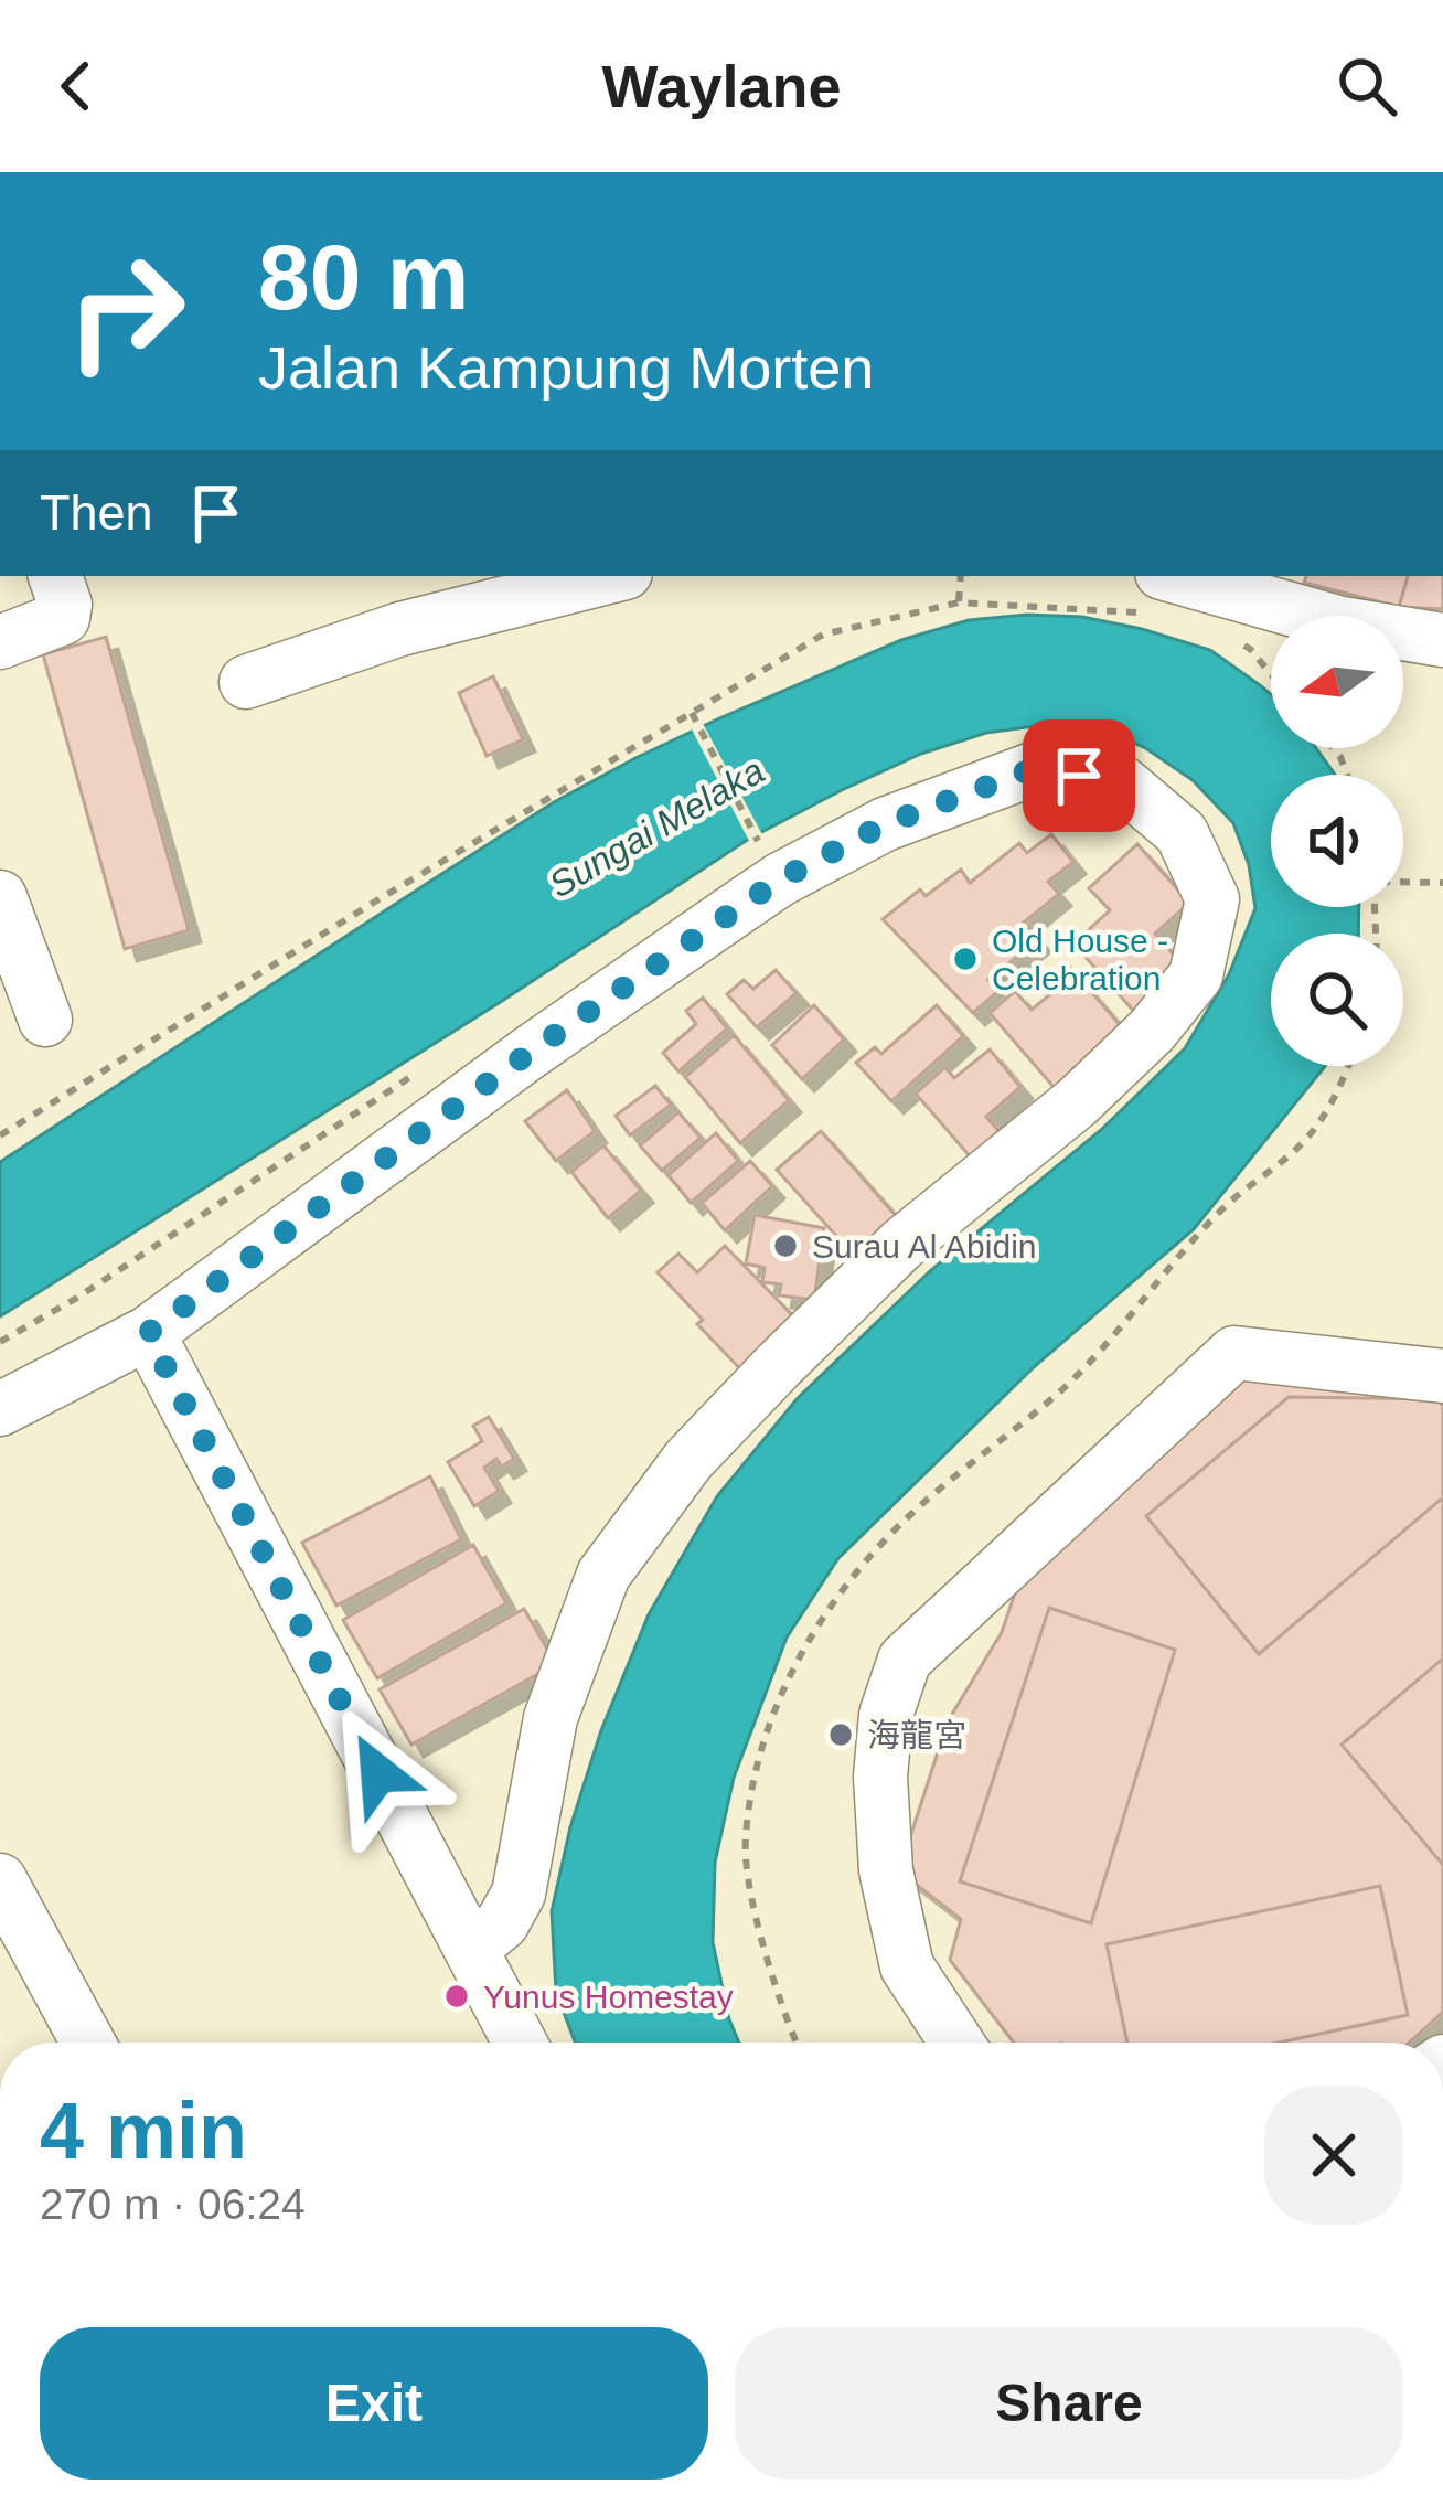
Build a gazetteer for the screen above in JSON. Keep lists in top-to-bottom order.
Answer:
{
  "water": ["Sungai Melaka"],
  "places": [
    "Old House - Celebration",
    "Surau Al Abidin",
    "海龍宮",
    "Yunus Homestay"
  ],
  "north": "left",
  "page": {
    "header": "Waylane",
    "turn": ["80 m", "Jalan Kampung Morten"],
    "then": "Then",
    "heading": ["4 min", "270 m · 06:24"],
    "buttons": ["Exit", "Share"]
  }
}
